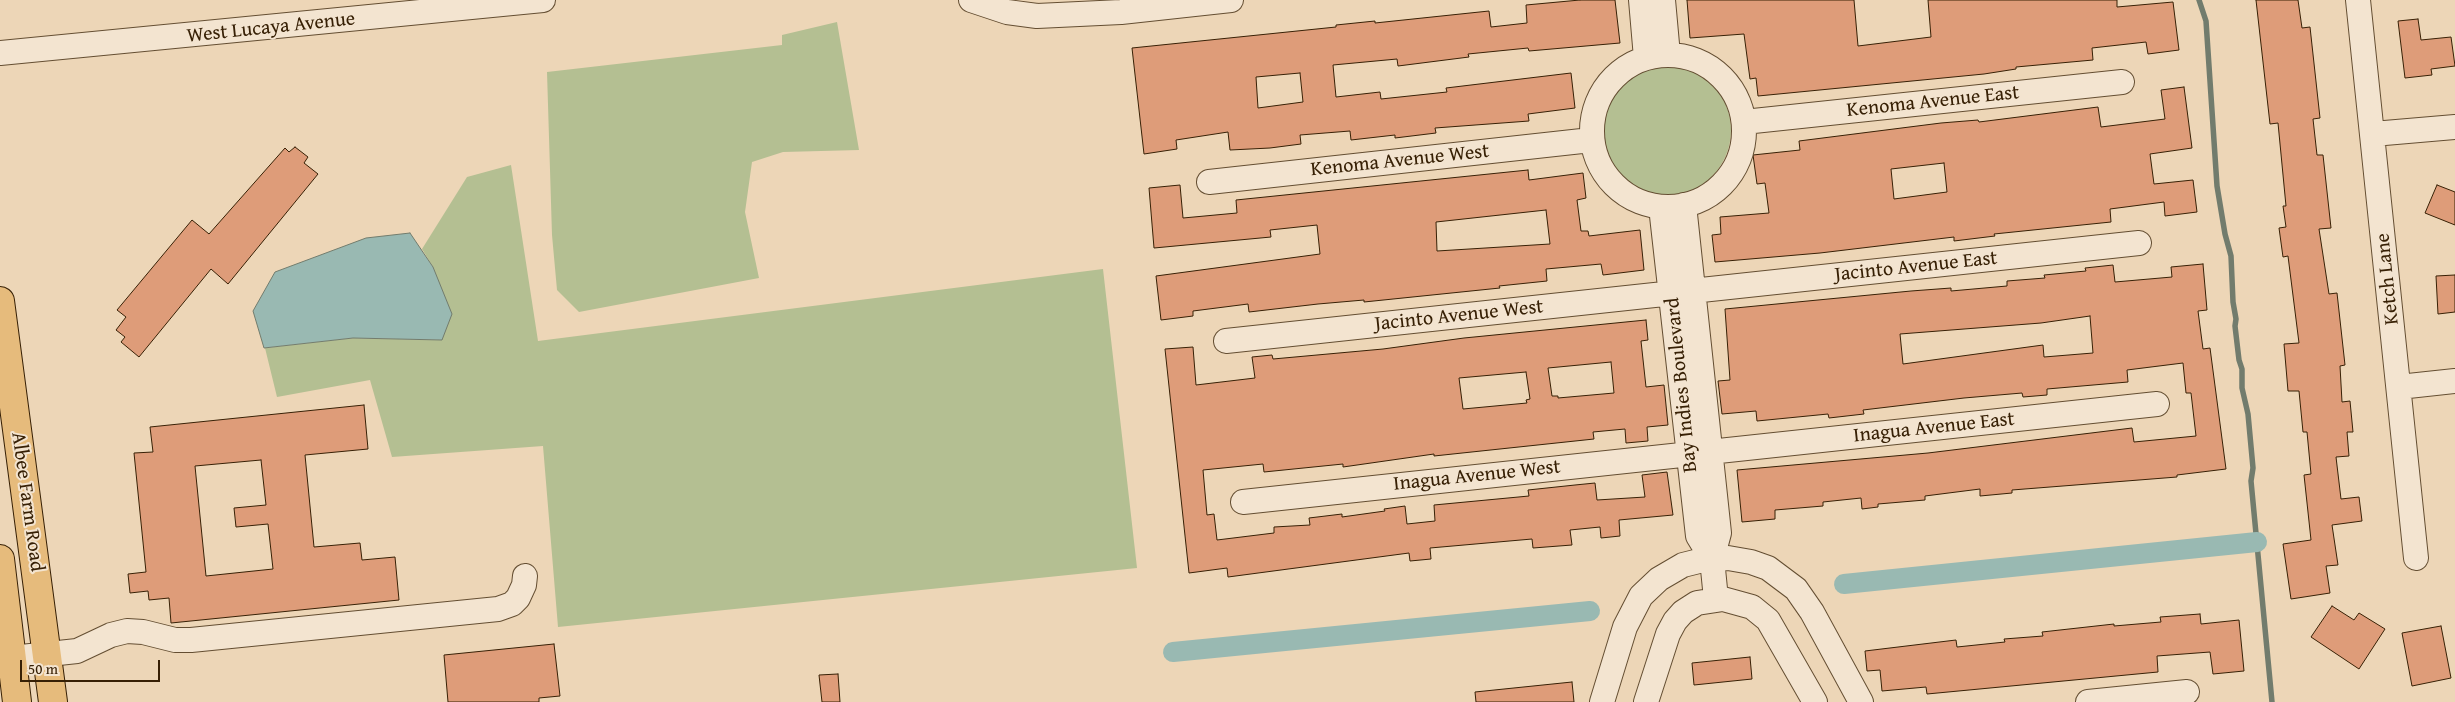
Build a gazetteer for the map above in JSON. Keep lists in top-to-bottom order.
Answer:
{
  "streets": {
    "main road": ["Albee Farm Road"],
    "street": [
      "West Lucaya Avenue",
      "Kenoma Avenue East",
      "Kenoma Avenue West",
      "Jacinto Avenue East",
      "Ketch Lane",
      "Jacinto Avenue West",
      "Bay Indies Boulevard",
      "Inagua Avenue East",
      "Inagua Avenue West"
    ]
  },
  "crossings": [
    ["Kenoma Avenue East", "Kenoma Avenue West"],
    ["Kenoma Avenue East", "Bay Indies Boulevard"],
    ["Kenoma Avenue West", "Bay Indies Boulevard"],
    ["Jacinto Avenue East", "Jacinto Avenue West"],
    ["Jacinto Avenue East", "Bay Indies Boulevard"],
    ["Jacinto Avenue West", "Bay Indies Boulevard"],
    ["Bay Indies Boulevard", "Inagua Avenue East"],
    ["Bay Indies Boulevard", "Inagua Avenue West"],
    ["Inagua Avenue East", "Inagua Avenue West"]
  ],
  "scale_bar": "50 m"
}
